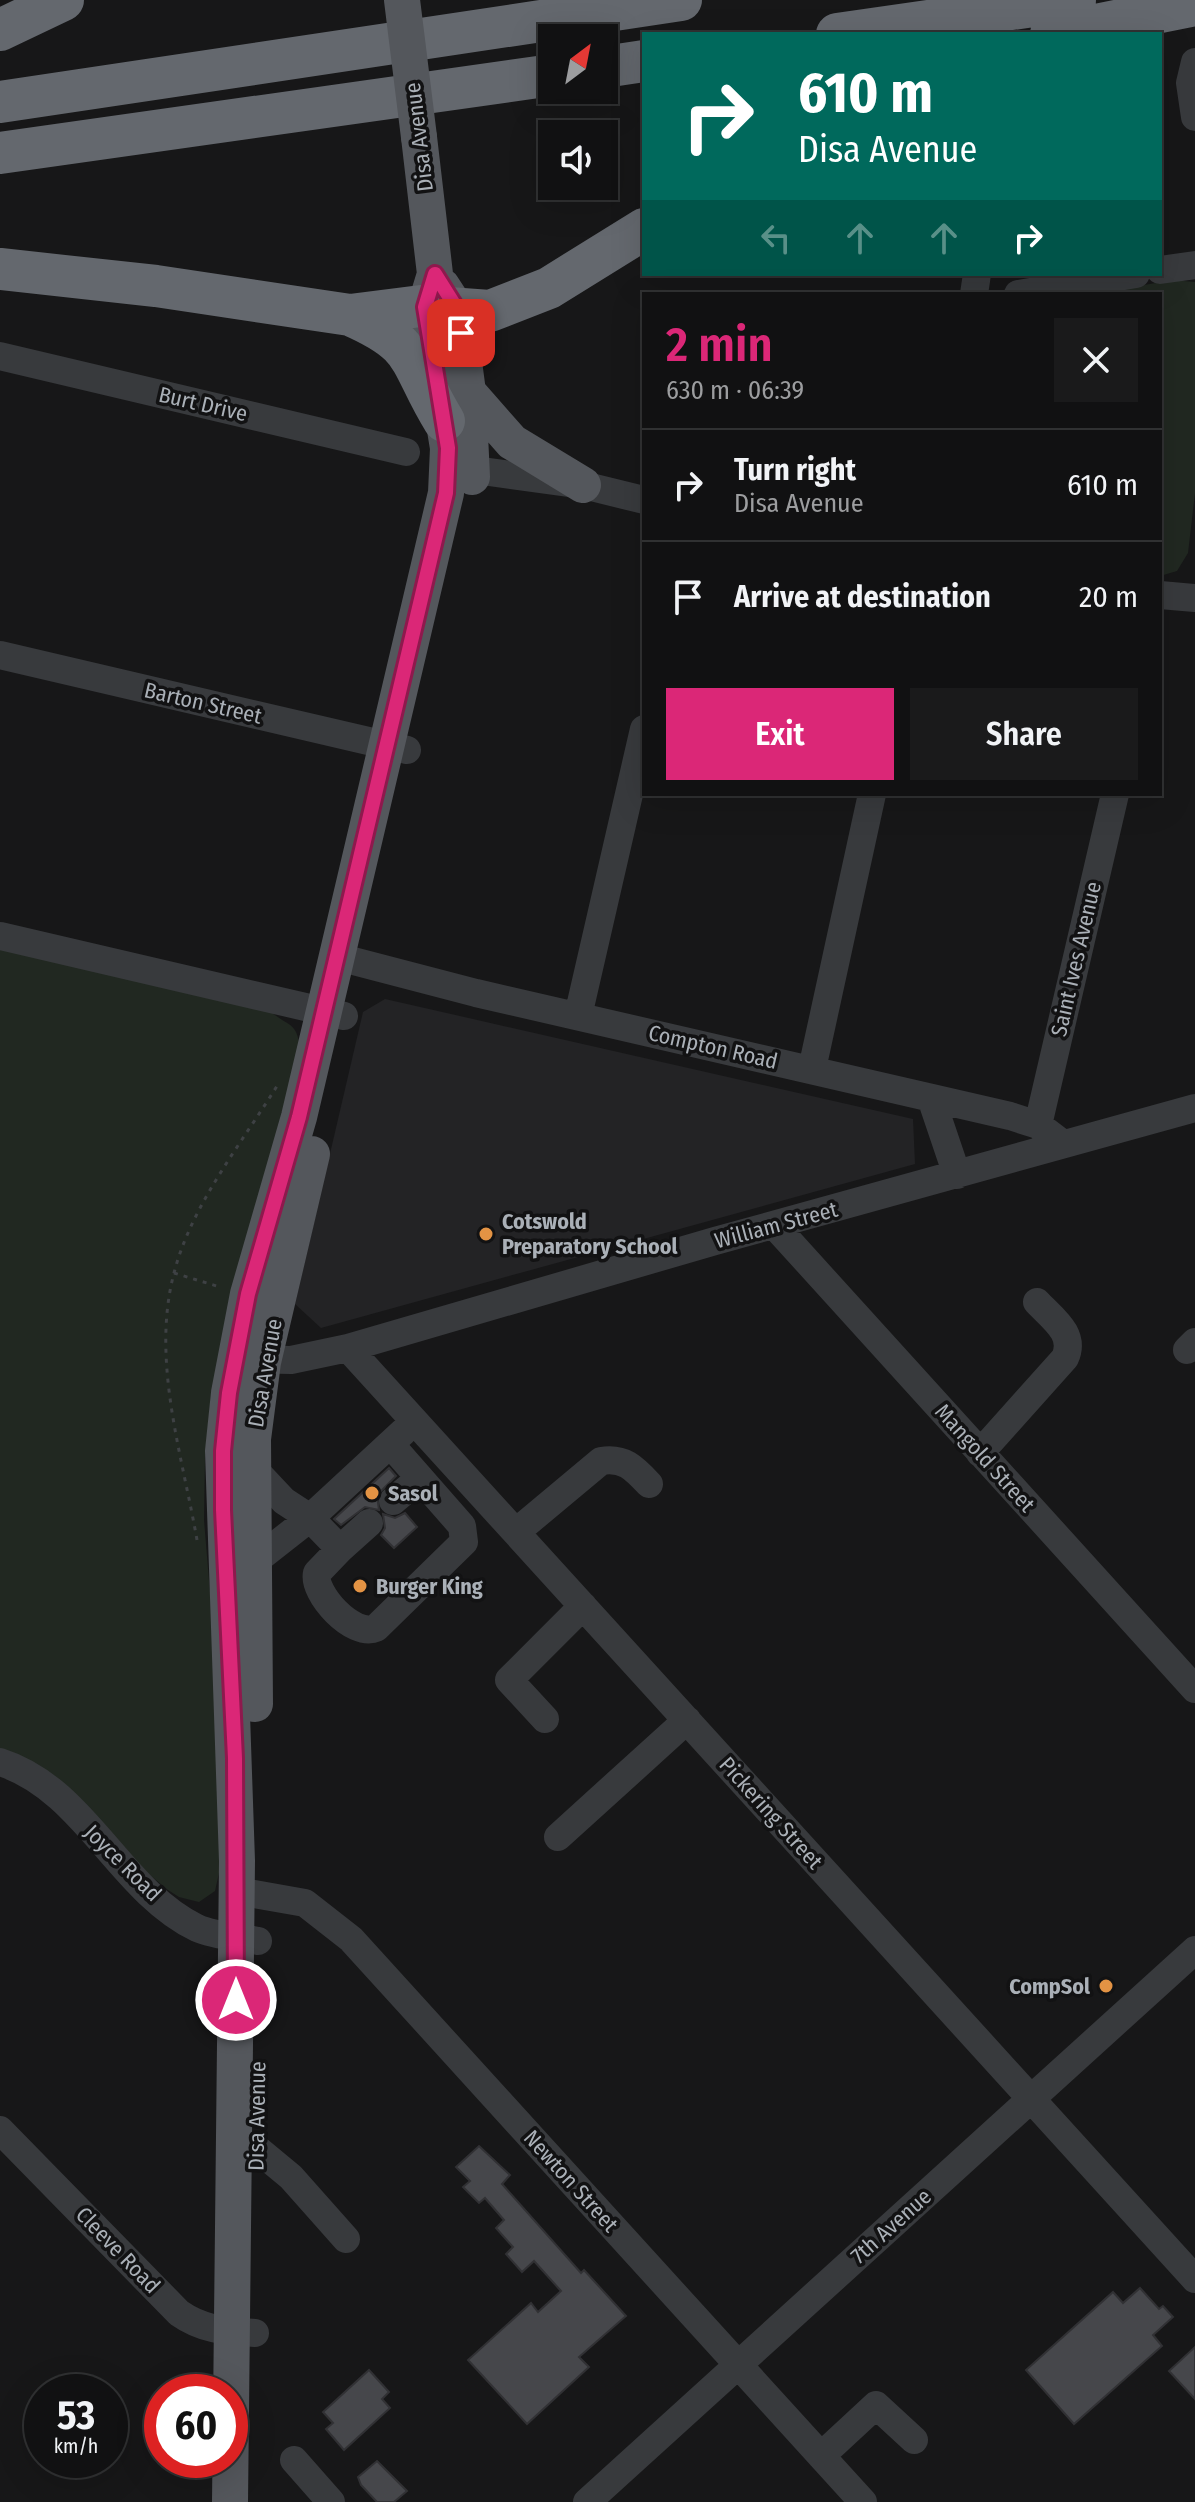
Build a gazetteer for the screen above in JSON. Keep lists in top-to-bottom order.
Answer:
{
  "streets": {
    "main road": ["Disa Avenue"],
    "street": [
      "Burt Drive",
      "Barton Street",
      "Saint Ives Avenue",
      "Compton Road",
      "William Street",
      "Mangold Street",
      "Pickering Street",
      "Joyce Road",
      "Newton Street",
      "7th Avenue",
      "Cleeve Road"
    ]
  },
  "crossings": [
    ["Disa Avenue", "Barton Street"],
    ["Disa Avenue", "Compton Road"],
    ["Disa Avenue", "William Street"],
    ["Disa Avenue", "Joyce Road"],
    ["Disa Avenue", "Newton Street"],
    ["Disa Avenue", "Cleeve Road"],
    ["Saint Ives Avenue", "Compton Road"],
    ["Compton Road", "William Street"],
    ["William Street", "Mangold Street"],
    ["William Street", "Pickering Street"],
    ["Pickering Street", "7th Avenue"],
    ["Newton Street", "7th Avenue"]
  ],
  "places": [
    "Cotswold Preparatory School",
    "Sasol",
    "Burger King",
    "CompSol"
  ],
  "north": "top right",
  "page": {
    "turn": ["610 m", "Disa Avenue"],
    "heading": ["2 min", "630 m · 06:39"],
    "list": [
      {
        "name": "Turn right",
        "note": "Disa Avenue",
        "value": "610 m"
      },
      {
        "name": "Arrive at destination",
        "value": "20 m"
      }
    ],
    "buttons": ["Exit", "Share"],
    "speed": "53 km/h",
    "limit": "60"
  }
}
